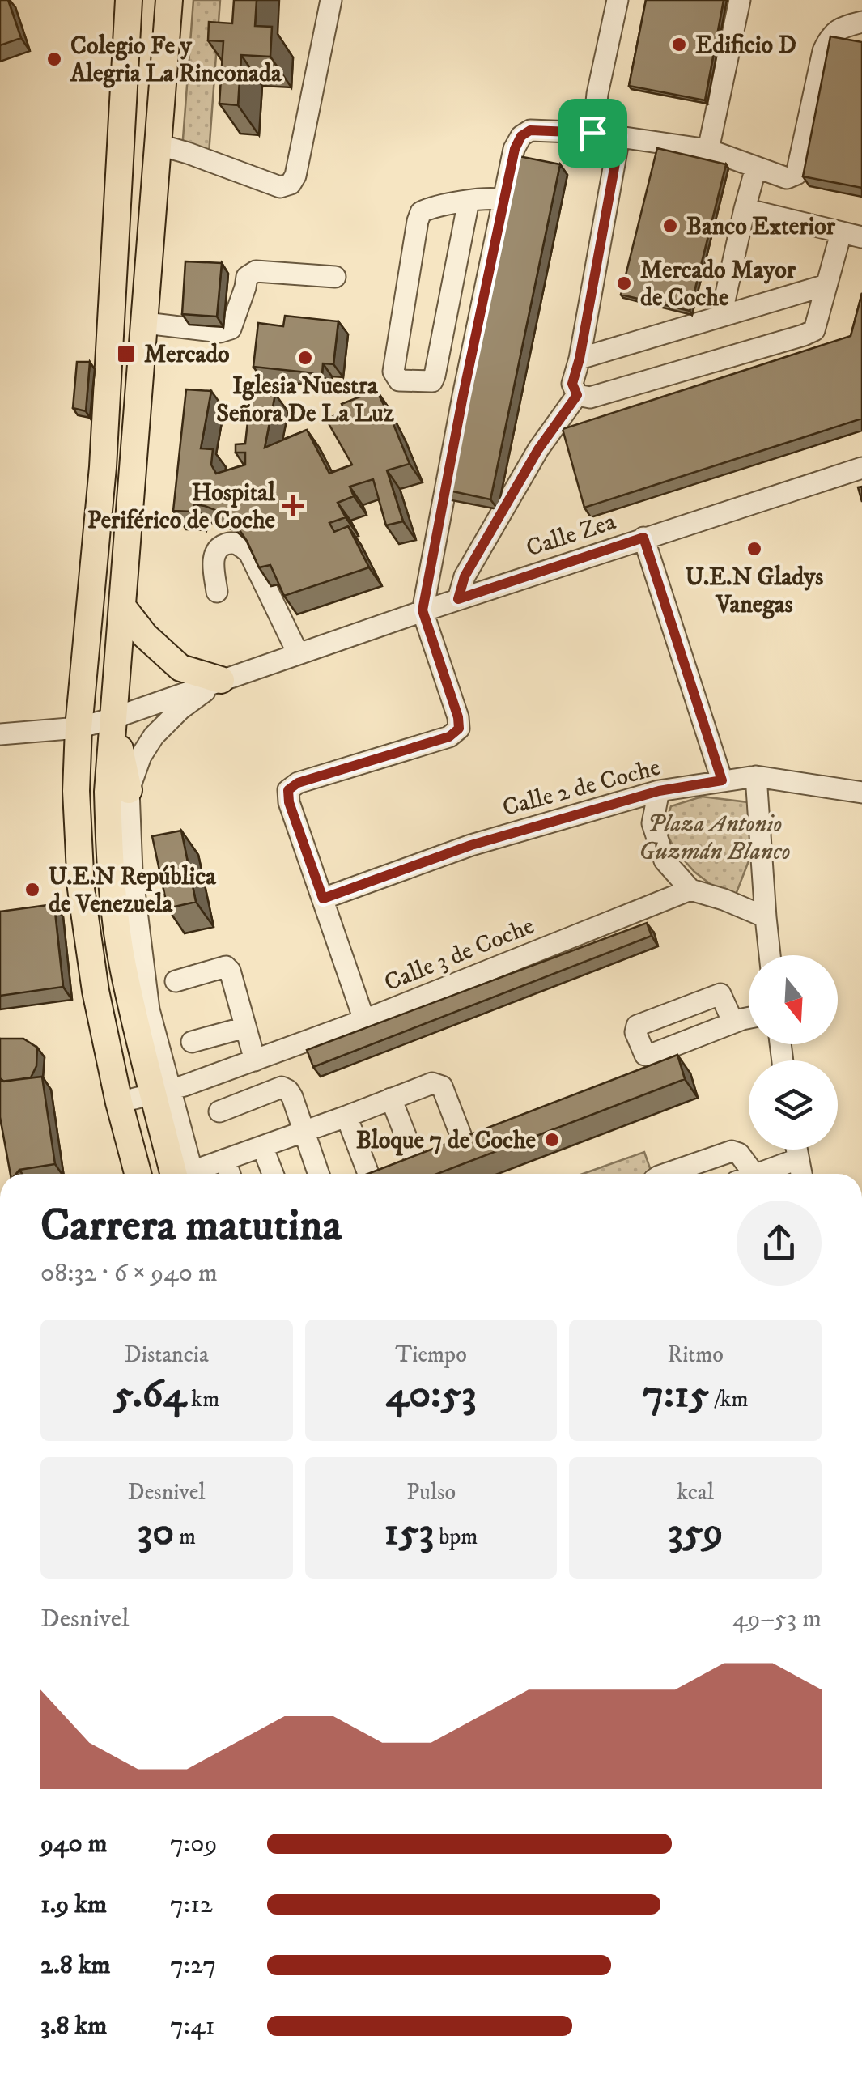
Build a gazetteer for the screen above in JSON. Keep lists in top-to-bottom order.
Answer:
{
  "streets": {
    "street": ["Calle Zea", "Calle 2 de Coche", "Calle 3 de Coche"]
  },
  "parks": ["Plaza Antonio Guzmán Blanco"],
  "places": {
    "other": [
      "Edificio D",
      "Colegio Fe y Alegria La Rinconada",
      "Banco Exterior",
      "Mercado Mayor de Coche",
      "Iglesia Nuestra Señora De La Luz",
      "U.E.N Gladys Vanegas",
      "U.E.N República de Venezuela",
      "Bloque 7 de Coche"
    ],
    "transit": ["Mercado"],
    "health": ["Hospital Periférico de Coche"]
  },
  "north": "bottom",
  "page": {
    "heading": ["Carrera matutina", "08:32 · 6 × 940 m"],
    "stats": [
      ["Distancia", "5.64 km"],
      ["Tiempo", "40:53"],
      ["Ritmo", "7:15 /km"],
      ["Desnivel", "30 m"],
      ["Pulso", "153 bpm"],
      ["kcal", "359"]
    ],
    "chart": ["Desnivel", "49–53 m"],
    "list": [
      {
        "name": "940 m",
        "note": "7:09"
      },
      {
        "name": "1.9 km",
        "note": "7:12"
      },
      {
        "name": "2.8 km",
        "note": "7:27"
      },
      {
        "name": "3.8 km",
        "note": "7:41"
      }
    ]
  }
}
